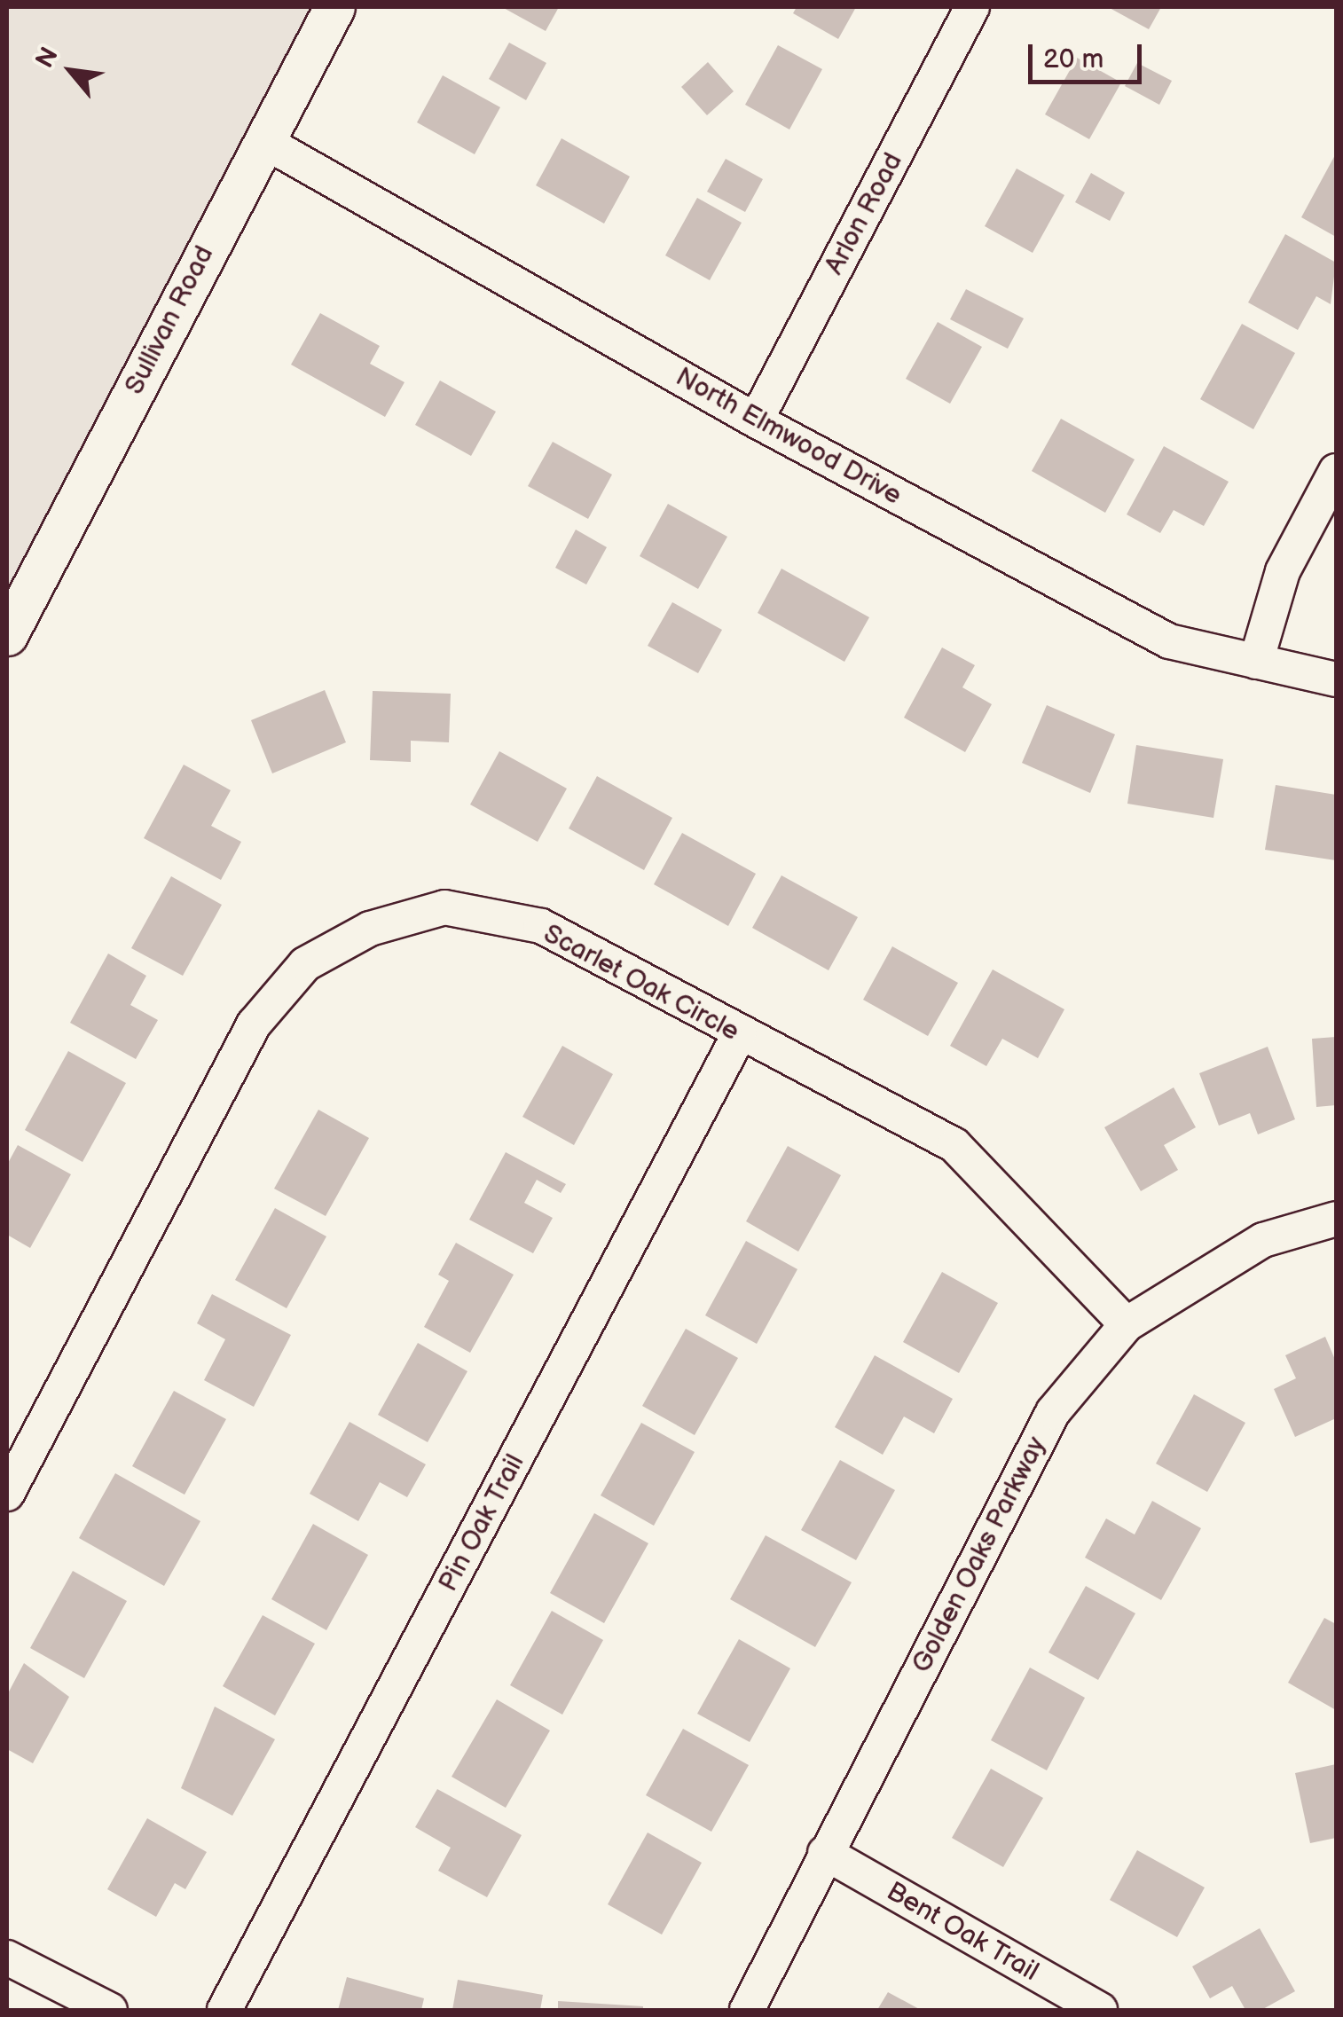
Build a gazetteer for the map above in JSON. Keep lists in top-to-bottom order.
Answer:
{
  "streets": {
    "street": [
      "Arlon Road",
      "Sullivan Road",
      "North Elmwood Drive",
      "Scarlet Oak Circle",
      "Pin Oak Trail",
      "Golden Oaks Parkway",
      "Bent Oak Trail"
    ]
  },
  "crossings": [
    ["Arlon Road", "North Elmwood Drive"],
    ["Sullivan Road", "North Elmwood Drive"],
    ["Scarlet Oak Circle", "Pin Oak Trail"],
    ["Scarlet Oak Circle", "Golden Oaks Parkway"],
    ["Golden Oaks Parkway", "Bent Oak Trail"]
  ],
  "scale_bar": "20 m",
  "north": "top left"
}
